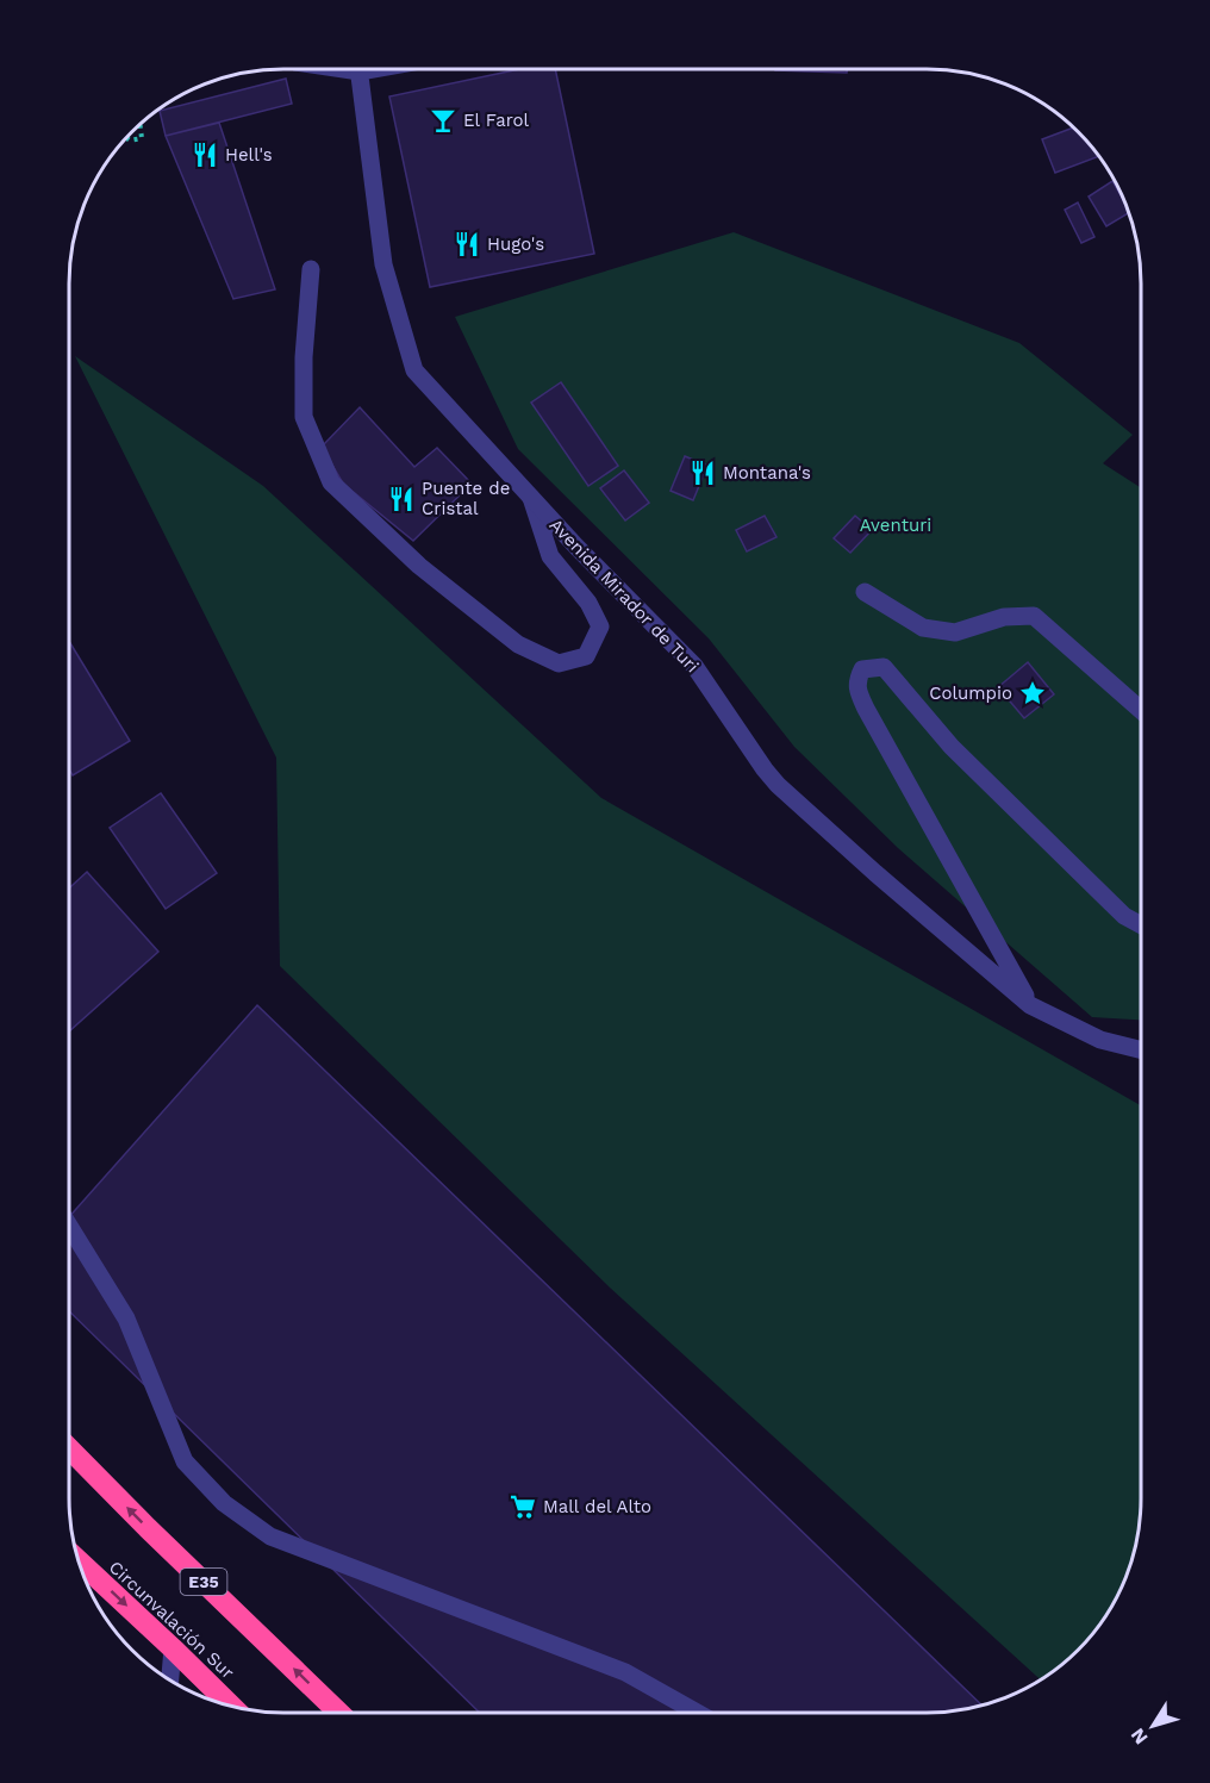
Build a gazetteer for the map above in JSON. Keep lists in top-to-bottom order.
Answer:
{
  "streets": {
    "highway": ["E35", "Circunvalación Sur"],
    "street": ["Avenida Mirador de Turi"]
  },
  "parks": ["Aventuri"],
  "places": {
    "bar": ["El Farol"],
    "restaurant": [
      "Hell's",
      "Hugo's",
      "Montana's",
      "Puente de Cristal"
    ],
    "place": ["Columpio"],
    "supermarket": ["Mall del Alto"]
  },
  "north": "bottom left"
}
